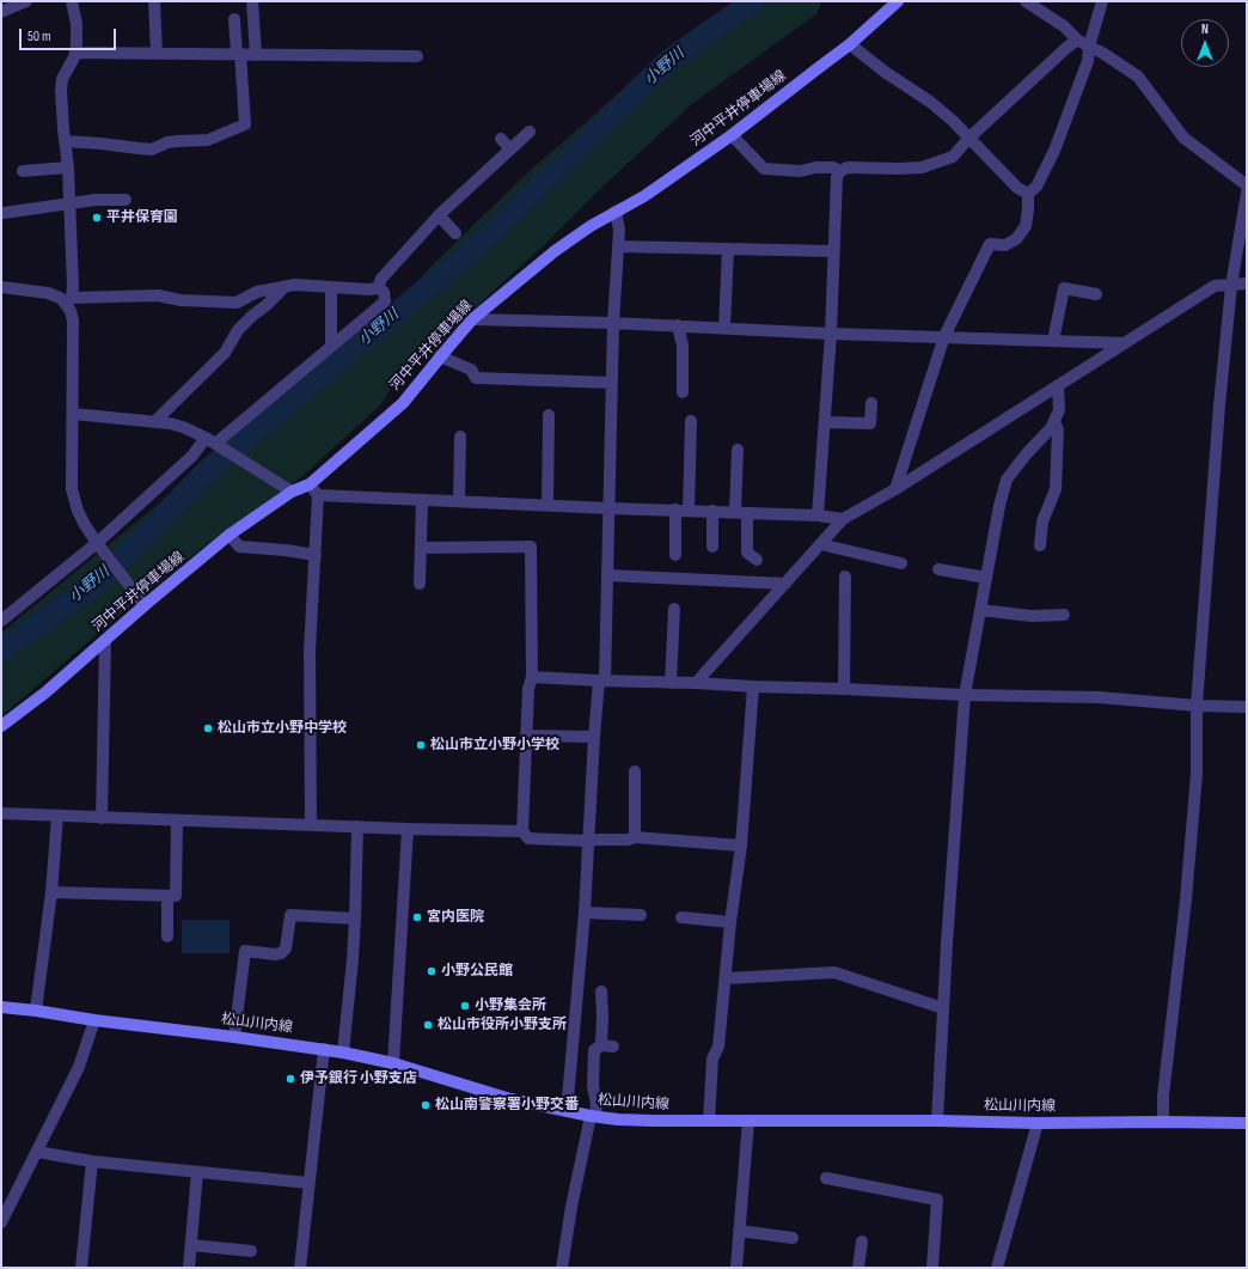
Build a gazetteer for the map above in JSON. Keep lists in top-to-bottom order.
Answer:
{
  "streets": {
    "main road": ["河中平井停車場線", "松山川内線"]
  },
  "water": ["小野川"],
  "places": [
    "平井保育園",
    "松山市立小野中学校",
    "松山市立小野小学校",
    "宮内医院",
    "小野公民館",
    "小野集会所",
    "松山市役所小野支所",
    "伊予銀行 小野支店",
    "松山南警察署小野交番"
  ],
  "scale_bar": "50 m",
  "north": "top"
}
